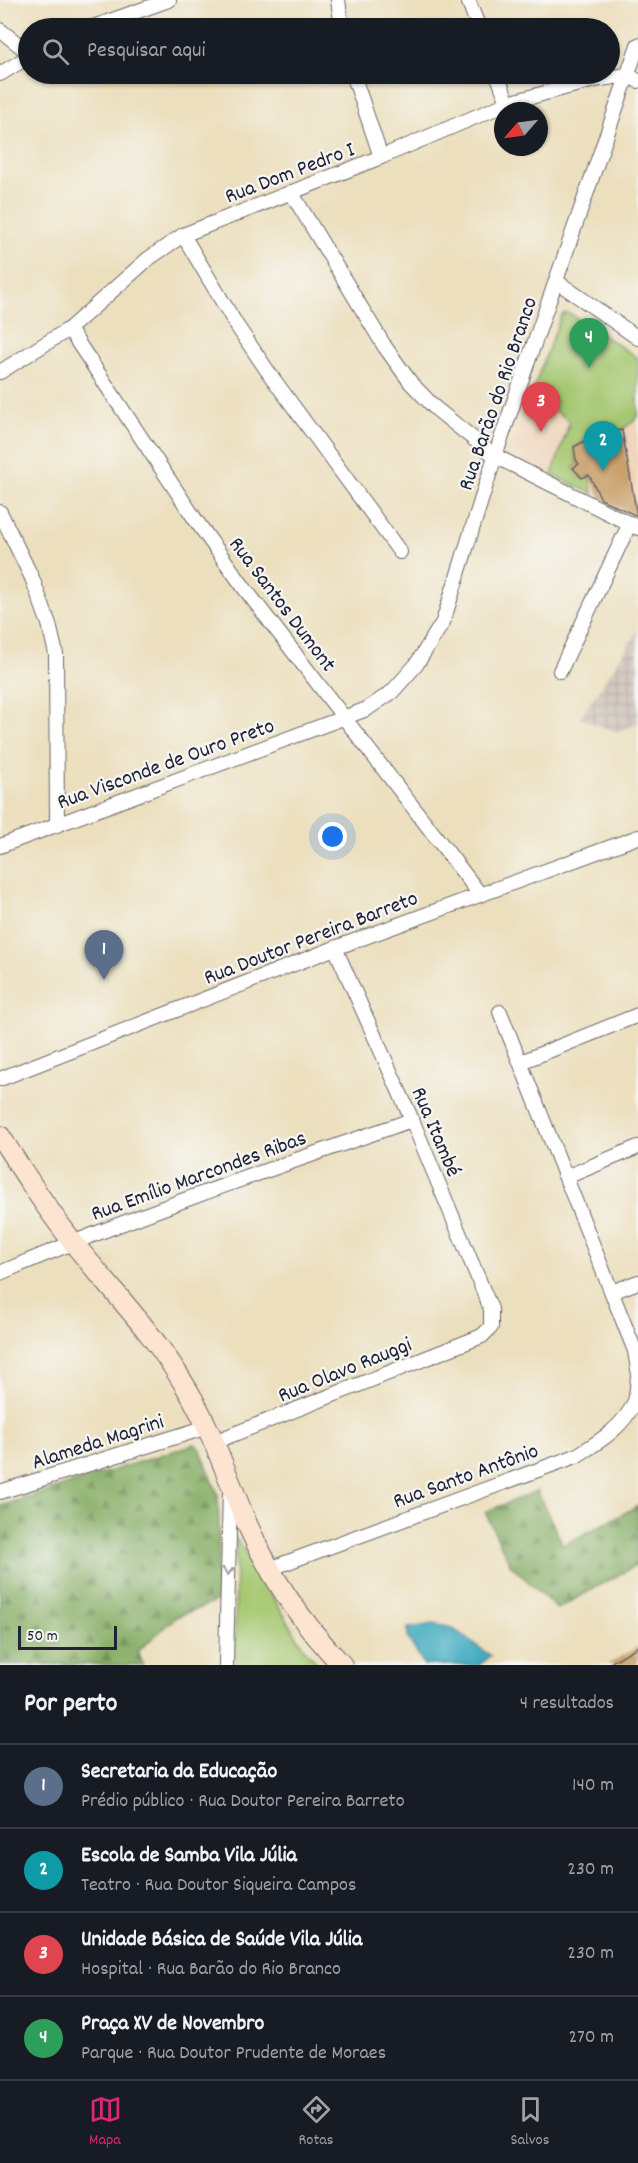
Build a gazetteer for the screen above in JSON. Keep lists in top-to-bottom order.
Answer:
{
  "streets": {
    "street": [
      "Rua Dom Pedro I",
      "Rua Barão do Rio Branco",
      "Rua Santos Dumont",
      "Rua Visconde de Ouro Preto",
      "Rua Doutor Pereira Barreto",
      "Rua Itambé",
      "Rua Emílio Marcondes Ribas",
      "Rua Olavo Rauggi",
      "Alameda Magrini",
      "Rua Santo Antônio"
    ]
  },
  "crossings": [
    ["Rua Dom Pedro I", "Rua Santos Dumont"],
    ["Rua Barão do Rio Branco", "Rua Santos Dumont"],
    ["Rua Barão do Rio Branco", "Rua Visconde de Ouro Preto"],
    ["Rua Santos Dumont", "Rua Visconde de Ouro Preto"],
    ["Rua Santos Dumont", "Rua Doutor Pereira Barreto"],
    ["Rua Doutor Pereira Barreto", "Rua Itambé"],
    ["Rua Itambé", "Rua Emílio Marcondes Ribas"],
    ["Rua Itambé", "Rua Olavo Rauggi"],
    ["Rua Olavo Rauggi", "Alameda Magrini"]
  ],
  "scale_bar": "50 m",
  "north": "bottom left",
  "page": {
    "search": "Pesquisar aqui",
    "pins": [
      "4",
      "3",
      "2",
      "1"
    ],
    "scale": "50 m",
    "heading": ["Por perto", "4 resultados"],
    "list": [
      {
        "mark": "1",
        "name": "Secretaria da Educação",
        "note": "Prédio público · Rua Doutor Pereira Barreto",
        "value": "140 m"
      },
      {
        "mark": "2",
        "name": "Escola de Samba Vila Júlia",
        "note": "Teatro · Rua Doutor Siqueira Campos",
        "value": "230 m"
      },
      {
        "mark": "3",
        "name": "Unidade Básica de Saúde Vila Júlia",
        "note": "Hospital · Rua Barão do Rio Branco",
        "value": "230 m"
      },
      {
        "mark": "4",
        "name": "Praça XV de Novembro",
        "note": "Parque · Rua Doutor Prudente de Moraes",
        "value": "270 m"
      }
    ],
    "nav": ["Mapa", "Rotas", "Salvos"]
  }
}
